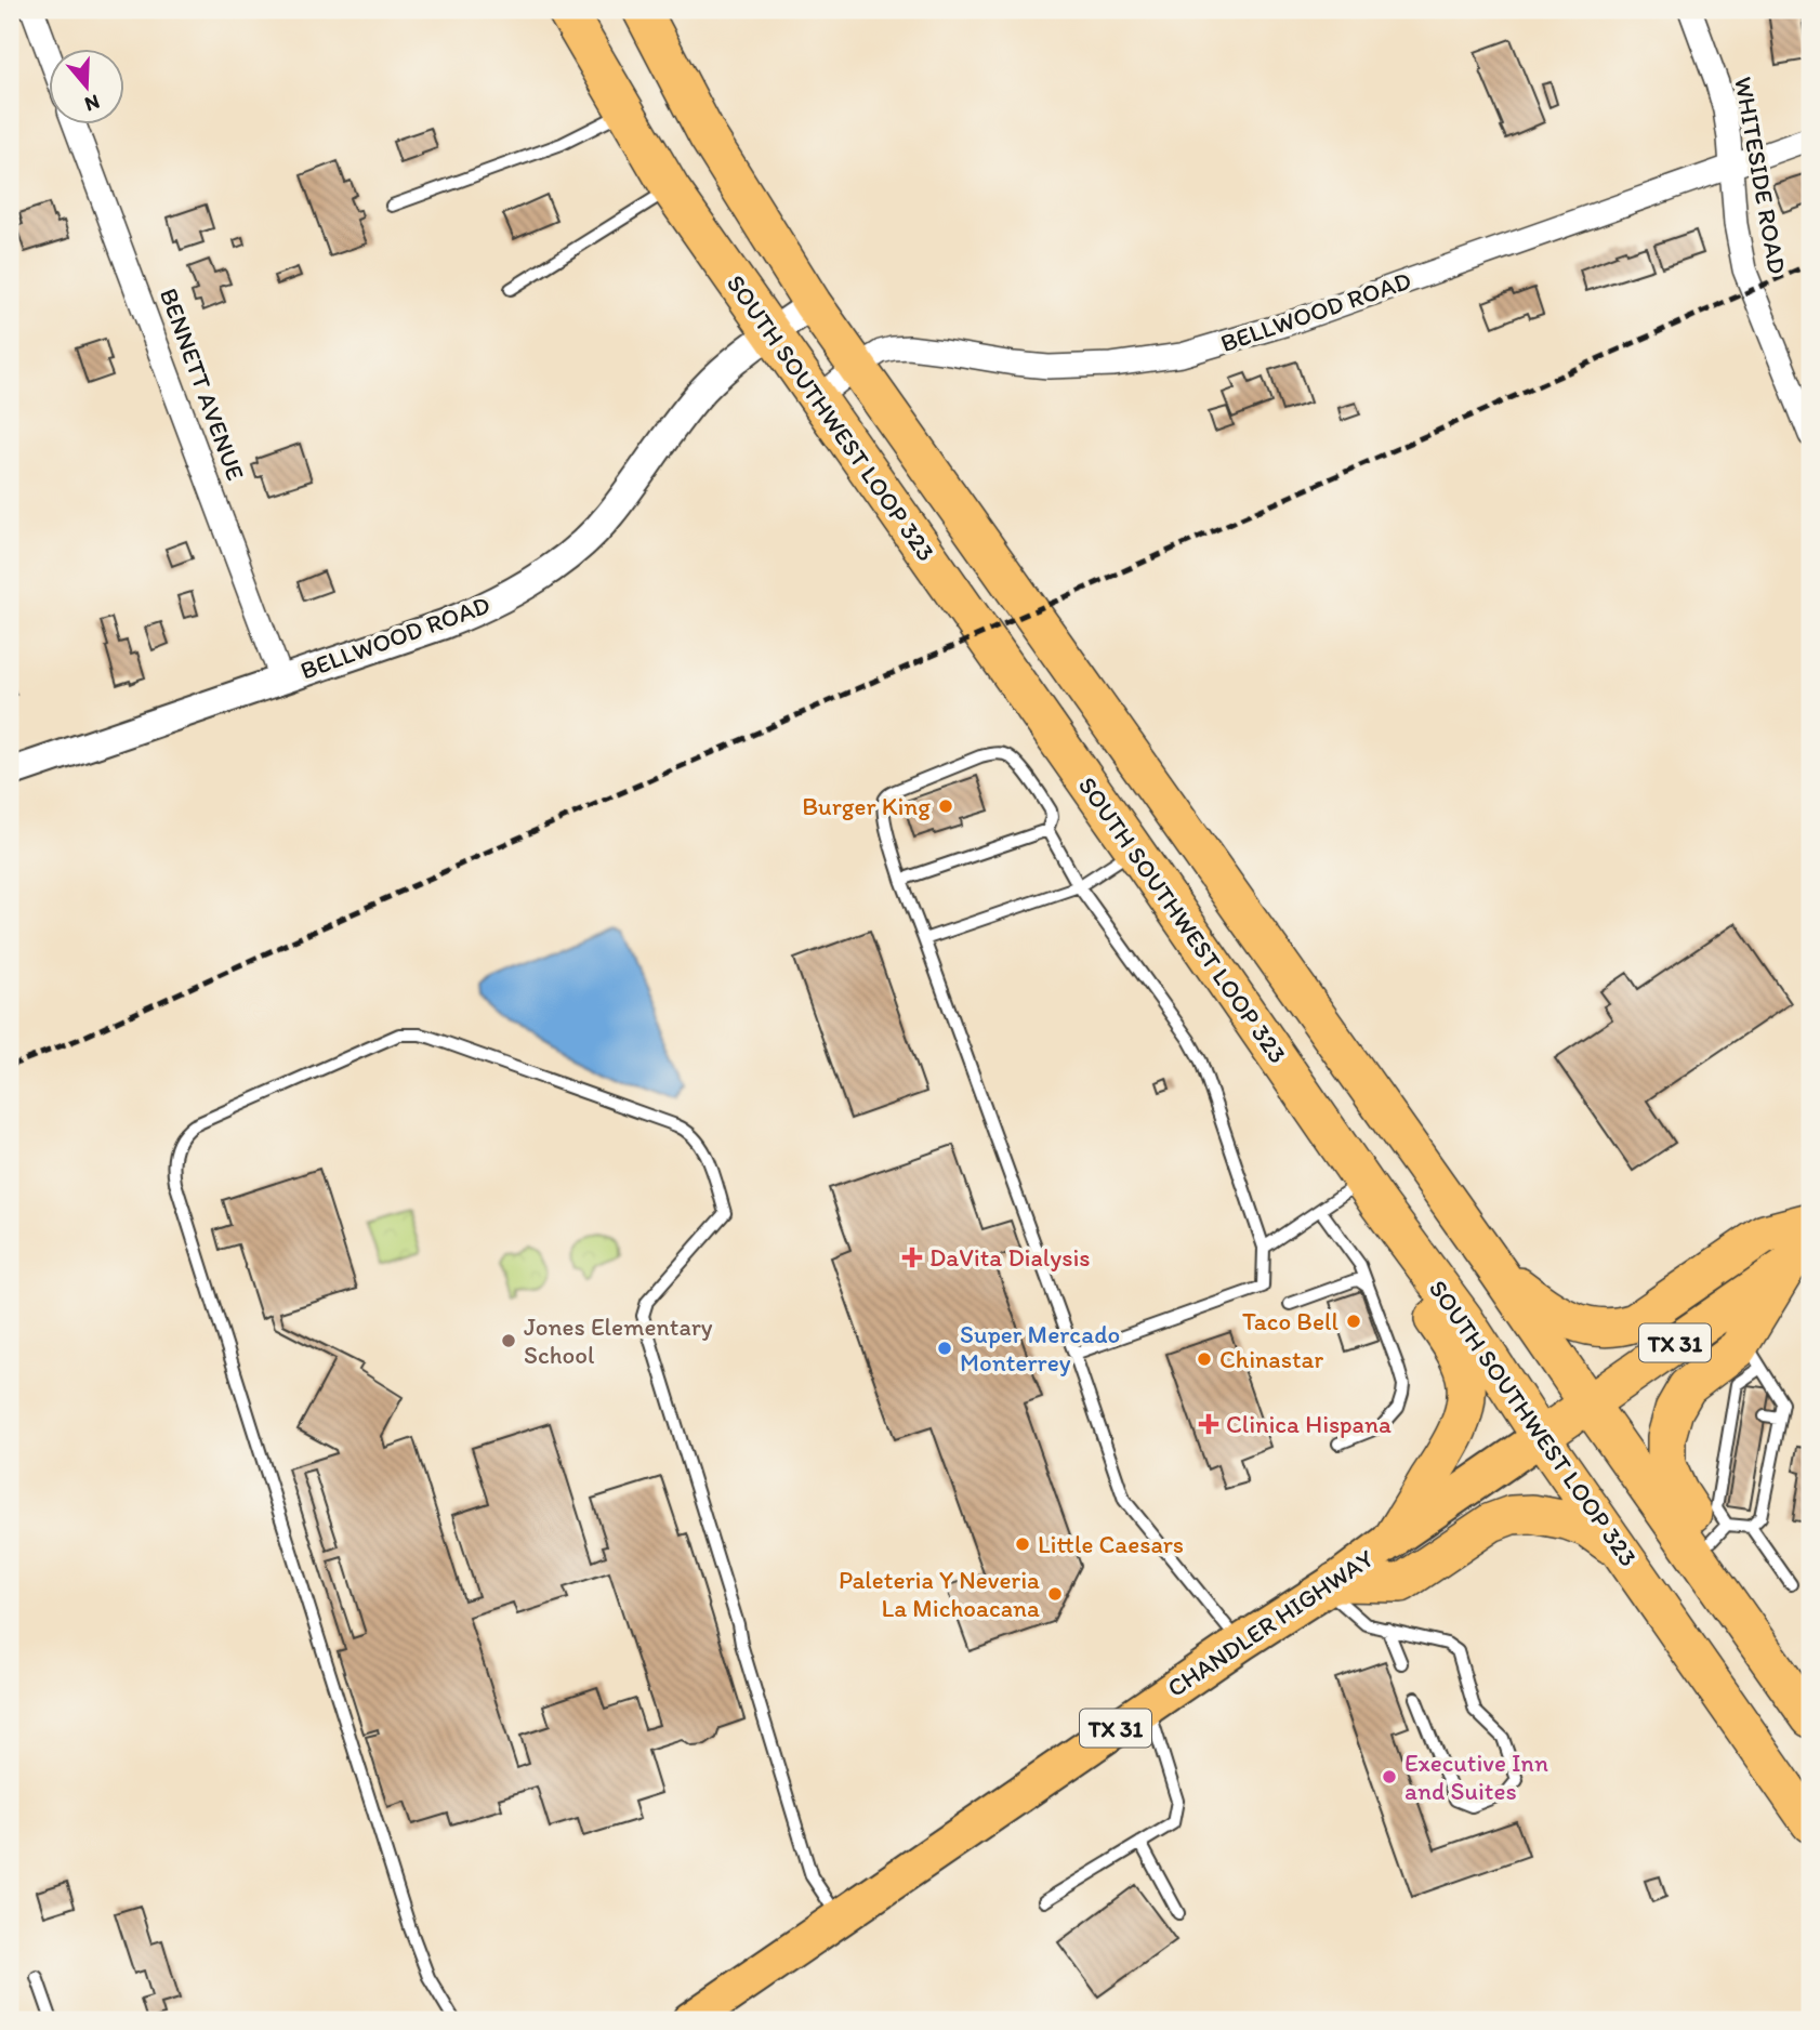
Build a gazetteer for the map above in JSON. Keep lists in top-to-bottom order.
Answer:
{
  "streets": {
    "highway": ["SOUTH SOUTHWEST LOOP 323", "TX 31", "CHANDLER HIGHWAY"],
    "street": ["WHITESIDE ROAD", "BELLWOOD ROAD", "BENNETT AVENUE"]
  },
  "crossings": [
    ["WHITESIDE ROAD", "BELLWOOD ROAD"],
    ["BELLWOOD ROAD", "BENNETT AVENUE"],
    ["BELLWOOD ROAD", "SOUTH SOUTHWEST LOOP 323"],
    ["SOUTH SOUTHWEST LOOP 323", "CHANDLER HIGHWAY"]
  ],
  "places": {
    "other": [
      "Burger King",
      "Taco Bell",
      "Jones Elementary School",
      "Super Mercado Monterrey",
      "Chinastar",
      "Little Caesars",
      "Paleteria Y Neveria La Michoacana",
      "Executive Inn and Suites"
    ],
    "health": ["DaVita Dialysis", "Clinica Hispana"]
  },
  "north": "bottom"
}
